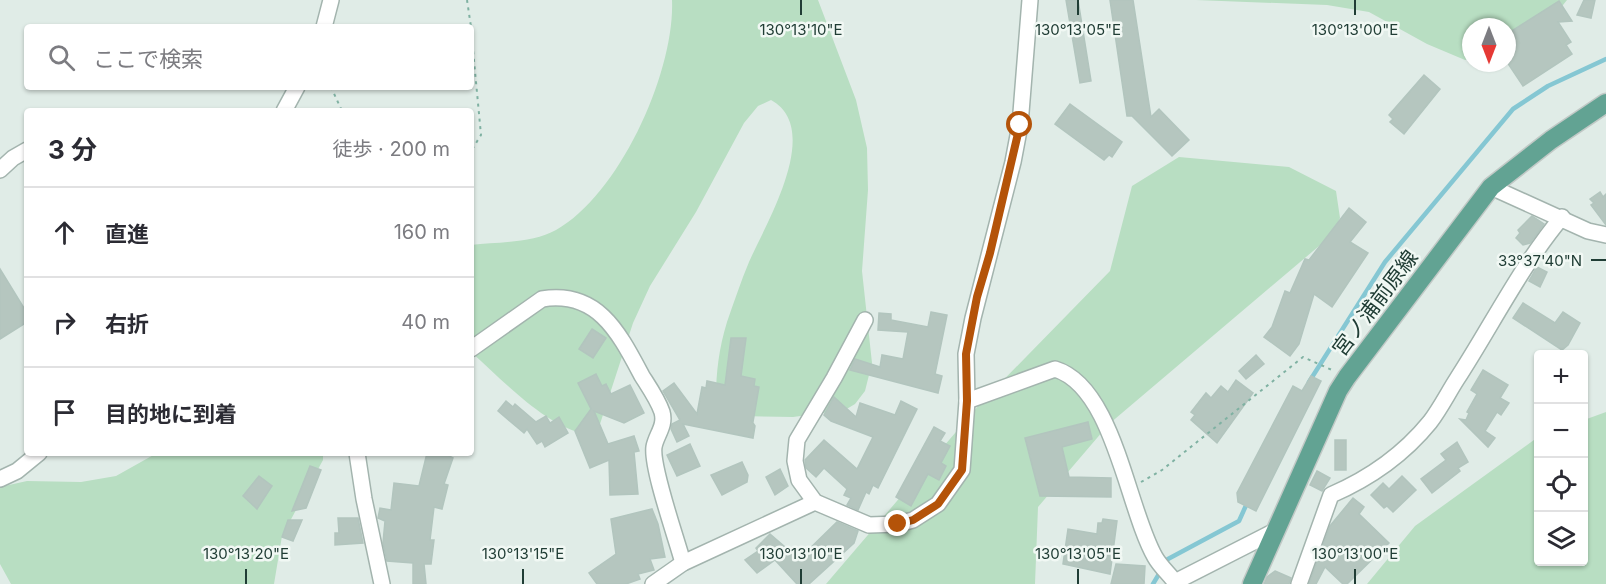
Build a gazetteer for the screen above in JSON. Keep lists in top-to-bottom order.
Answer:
{
  "streets": {
    "main road": ["宮ノ浦前原線"]
  },
  "north": "bottom",
  "page": {
    "search": "ここで検索",
    "heading": ["3 分", "徒歩 · 200 m"],
    "list": [
      ["直進", "160 m"],
      ["右折", "40 m"],
      "目的地に到着"
    ],
    "map_buttons": ["+", "−"]
  },
  "coordinates": [
    "130°13'10\"E",
    "130°13'05\"E",
    "130°13'00\"E",
    "33°37'40\"N",
    "130°13'20\"E",
    "130°13'15\"E"
  ]
}
